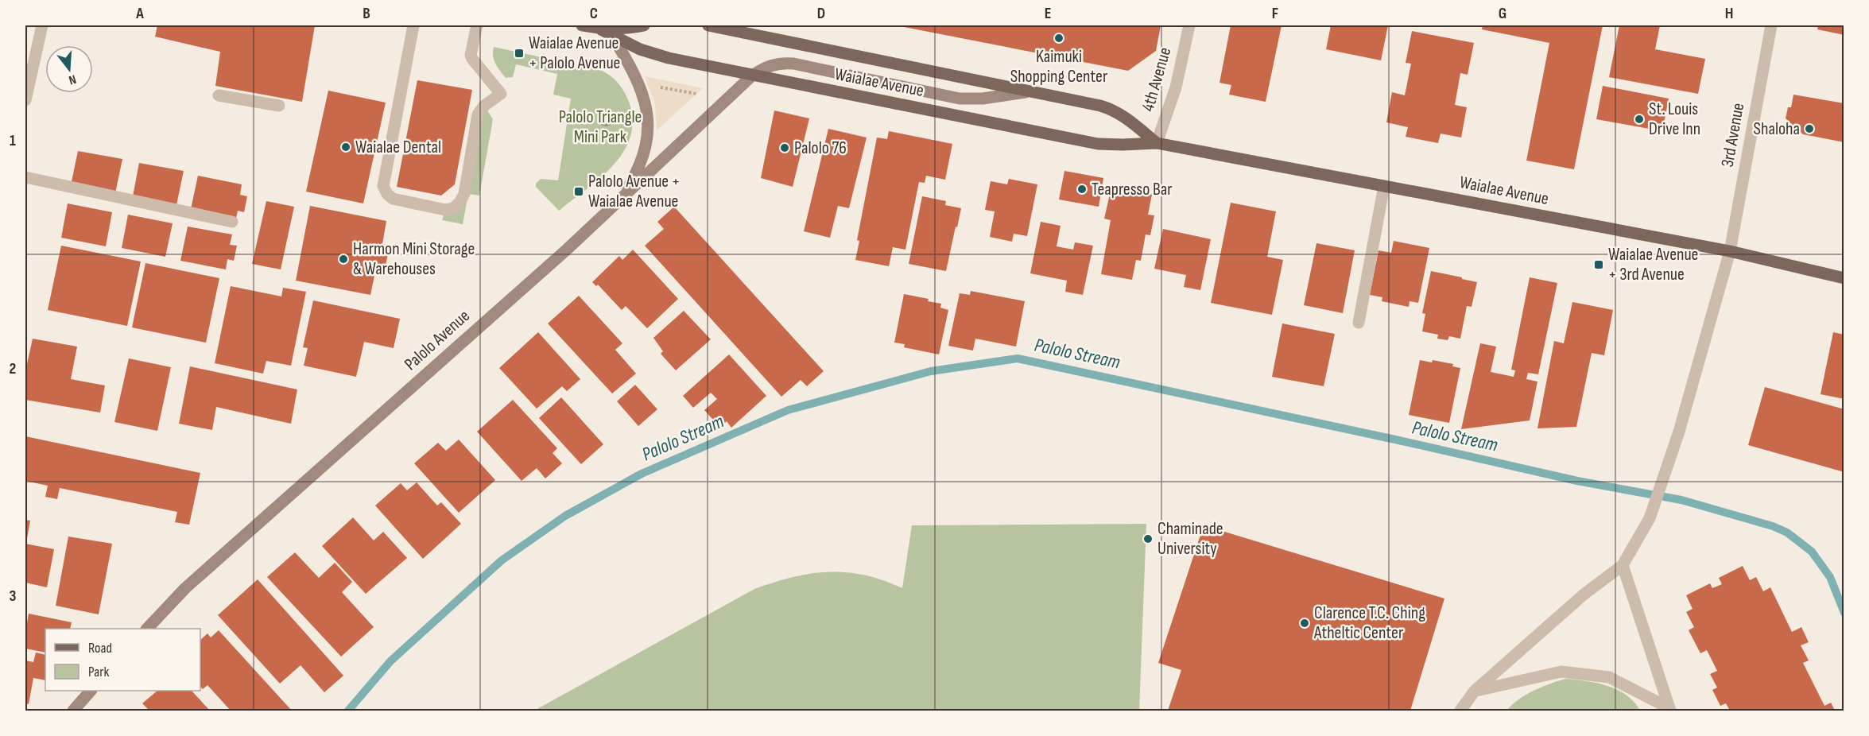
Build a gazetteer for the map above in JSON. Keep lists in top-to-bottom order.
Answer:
{
  "streets": {
    "main road": ["Waialae Avenue"],
    "street": ["4th Avenue", "3rd Avenue", "Palolo Avenue"]
  },
  "crossings": [
    ["4th Avenue", "Waialae Avenue"],
    ["Waialae Avenue", "3rd Avenue"],
    ["Waialae Avenue", "Palolo Avenue"]
  ],
  "water": ["Palolo Stream"],
  "parks": ["Palolo Triangle Mini Park"],
  "places": {
    "other": [
      "Kaimuki Shopping Center",
      "St. Louis Drive Inn",
      "Shaloha",
      "Waialae Dental",
      "Palolo 76",
      "Teapresso Bar",
      "Harmon Mini Storage & Warehouses",
      "Chaminade University",
      "Clarence T.C. Ching Atheltic Center"
    ],
    "transit": ["Waialae Avenue + Palolo Avenue", "Palolo Avenue + Waialae Avenue", "Waialae Avenue + 3rd Avenue"]
  },
  "legend": ["Road", "Park"],
  "north": "bottom",
  "grid": {
    "columns": [
      "A",
      "B",
      "C",
      "D",
      "E",
      "F",
      "G",
      "H"
    ],
    "rows": ["1", "2", "3"]
  }
}
